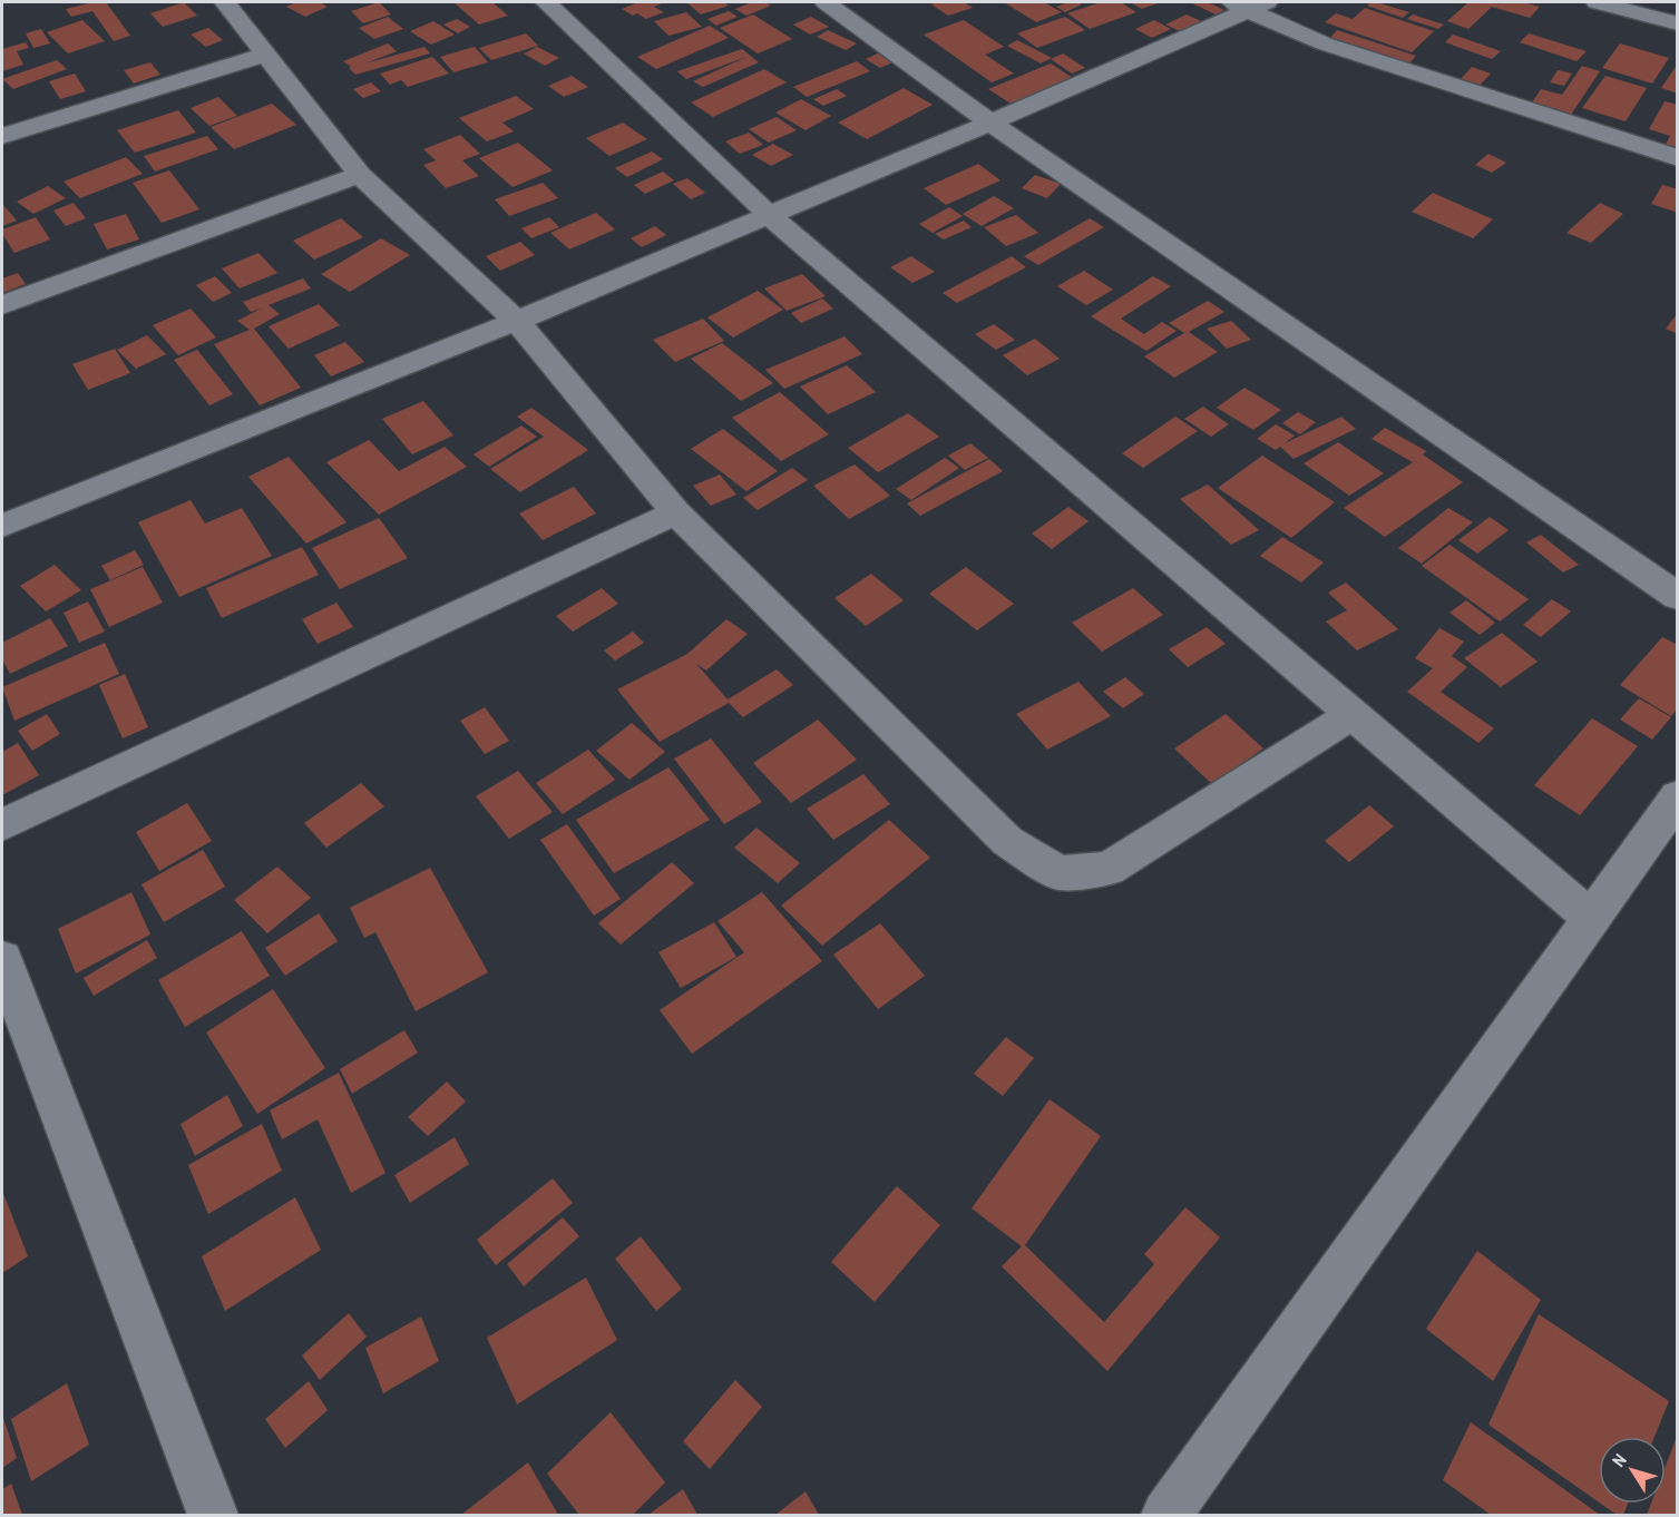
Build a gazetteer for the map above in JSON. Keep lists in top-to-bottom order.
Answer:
{
  "north": "top left"
}
